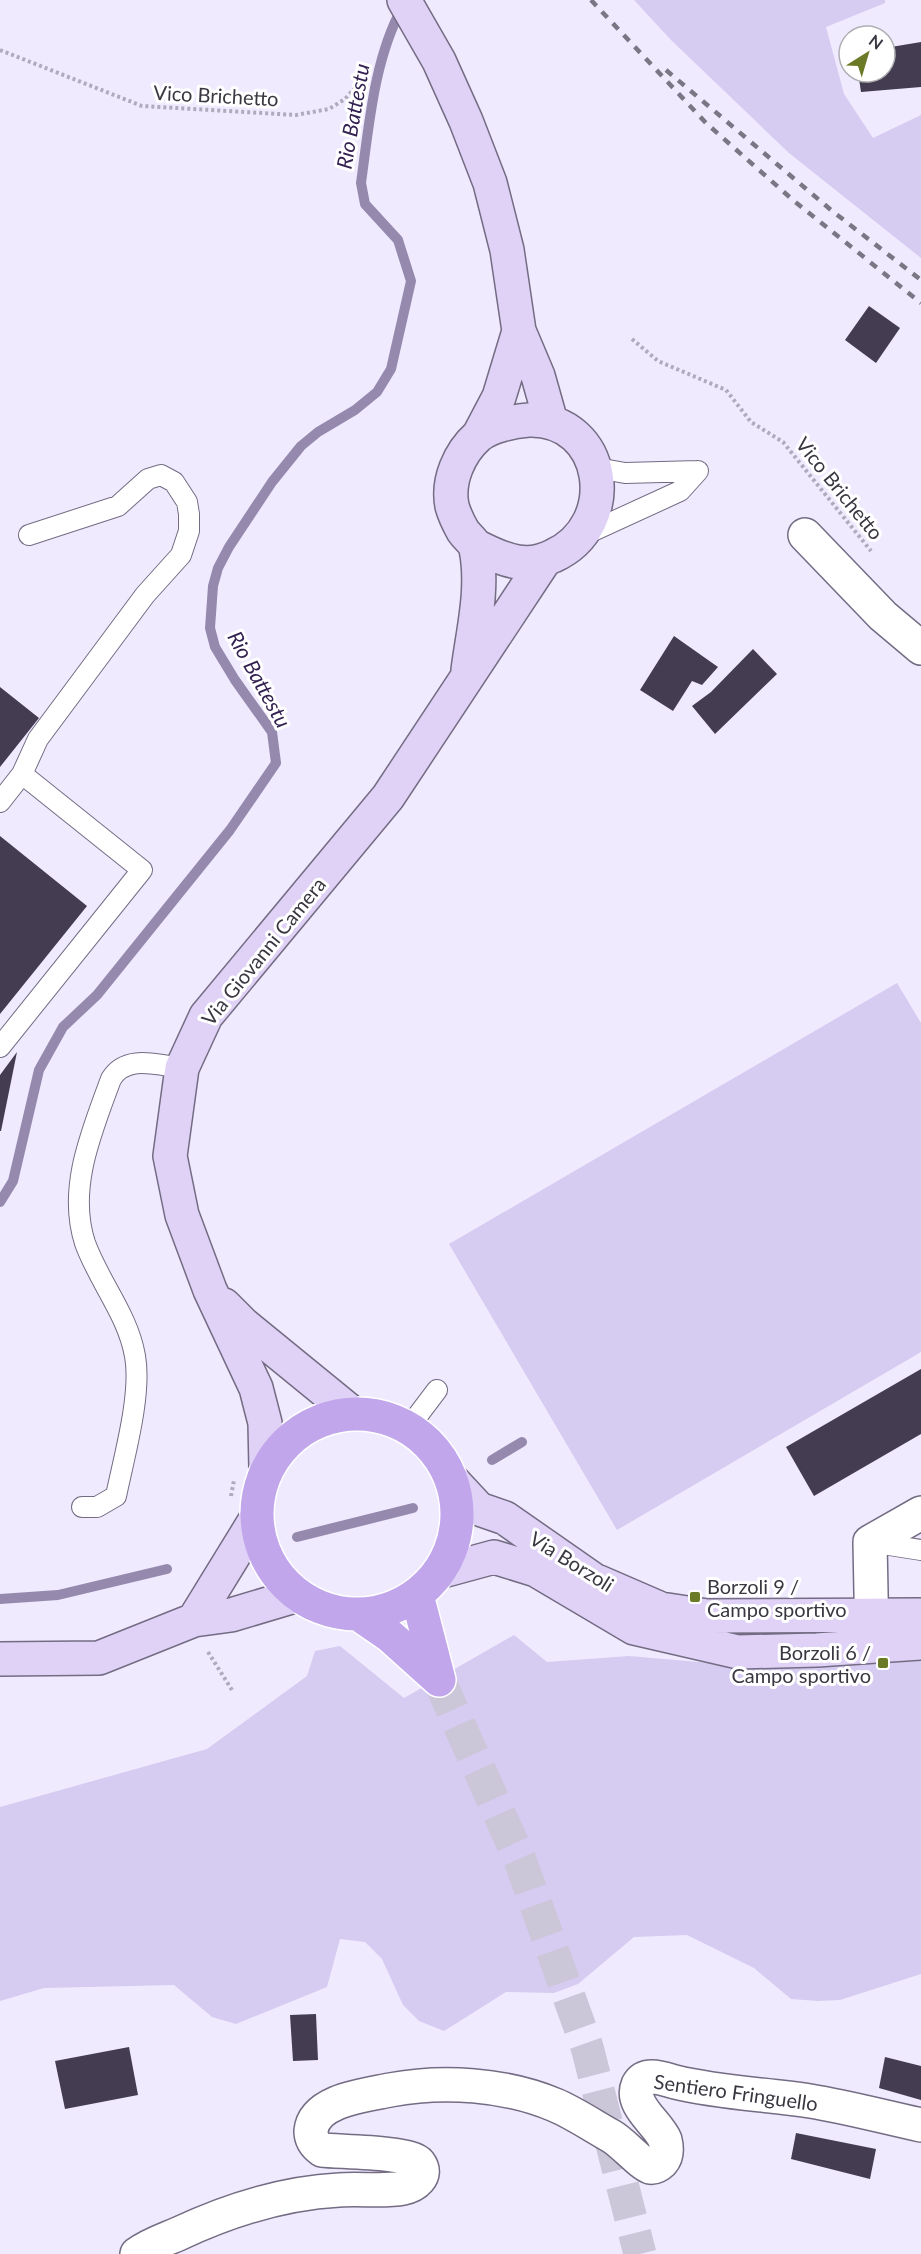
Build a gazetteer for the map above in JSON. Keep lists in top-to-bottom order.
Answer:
{
  "streets": {
    "main road": ["Via Borzoli"],
    "street": ["Via Giovanni Camera", "Sentiero Fringuello"],
    "path": ["Vico Brichetto"]
  },
  "crossings": [
    ["Via Giovanni Camera", "Via Borzoli"]
  ],
  "water": ["Rio Battestu"],
  "places": {
    "transit": ["Borzoli 9 / Campo sportivo", "Borzoli 6 / Campo sportivo"]
  },
  "north": "top right"
}
